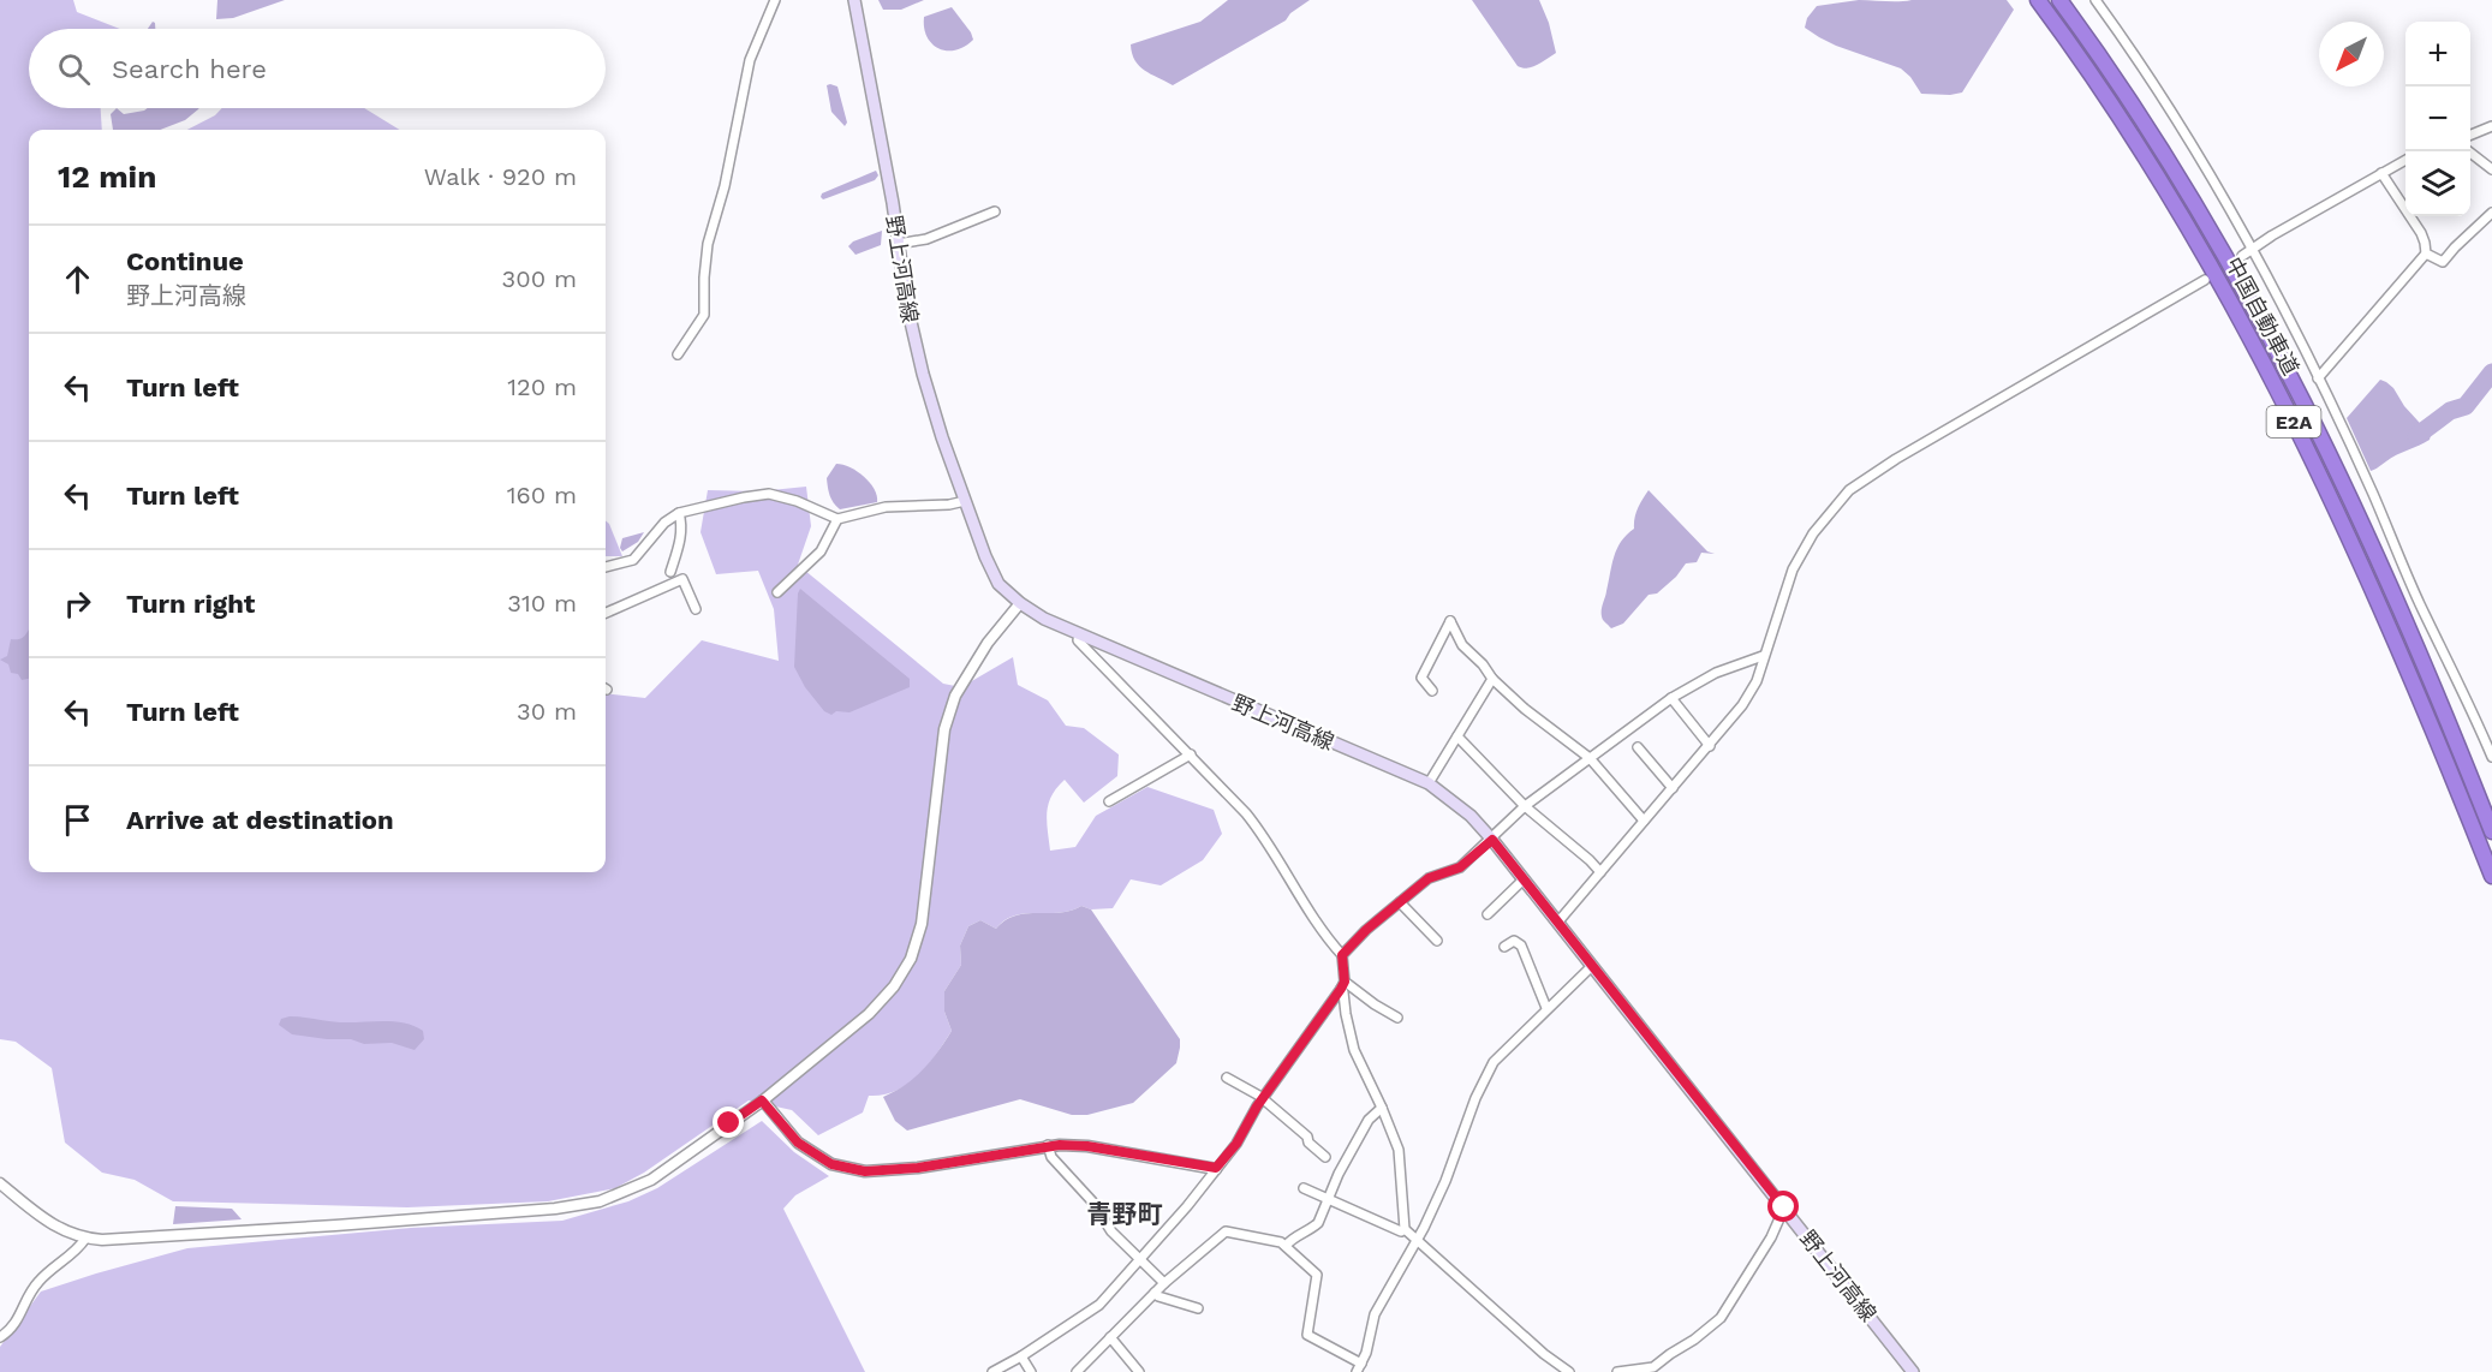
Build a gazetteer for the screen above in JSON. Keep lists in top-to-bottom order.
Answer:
{
  "streets": {
    "highway": ["中国自動車道", "E2A"],
    "main road": ["野上河高線"]
  },
  "districts": ["青野町"],
  "north": "bottom left",
  "page": {
    "map_buttons": ["+", "−"],
    "search": "Search here",
    "heading": ["12 min", "Walk · 920 m"],
    "list": [
      ["Continue", "野上河高線", "300 m"],
      ["Turn left", "120 m"],
      ["Turn left", "160 m"],
      ["Turn right", "310 m"],
      ["Turn left", "30 m"],
      "Arrive at destination"
    ]
  }
}
